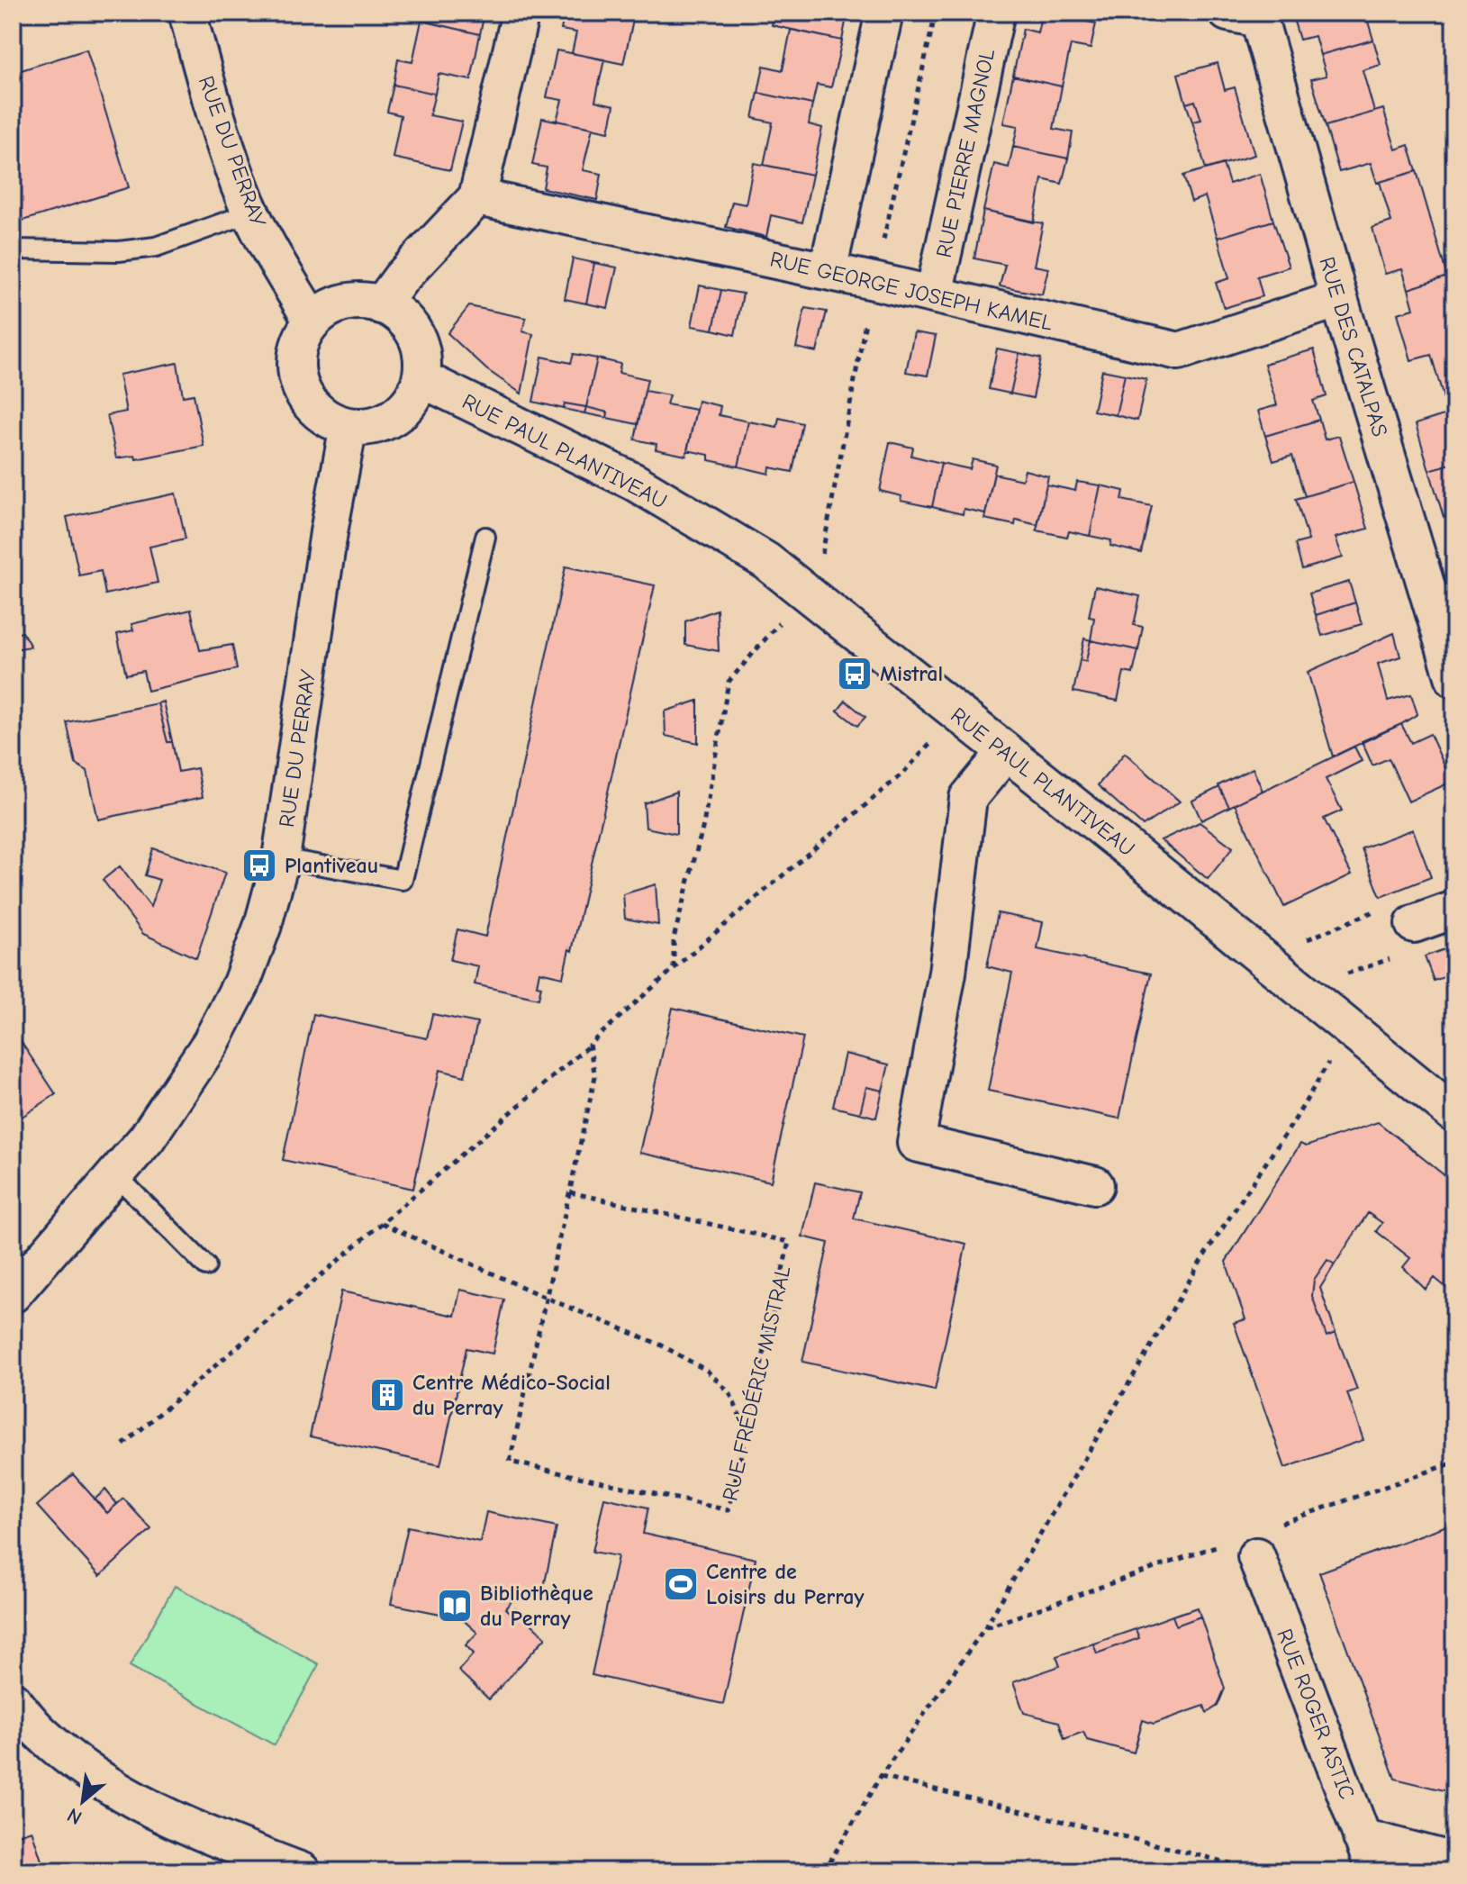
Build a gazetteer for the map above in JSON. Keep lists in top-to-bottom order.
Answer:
{
  "streets": {
    "street": [
      "RUE DU PERRAY",
      "RUE PIERRE MAGNOL",
      "RUE GEORGE JOSEPH KAMEL",
      "RUE DES CATALPAS",
      "RUE PAUL PLANTIVEAU",
      "RUE ROGER ASTIC"
    ],
    "path": ["RUE FRÉDÉRIC MISTRAL"]
  },
  "crossings": [
    ["RUE DU PERRAY", "RUE PAUL PLANTIVEAU"],
    ["RUE PIERRE MAGNOL", "RUE GEORGE JOSEPH KAMEL"],
    ["RUE GEORGE JOSEPH KAMEL", "RUE DES CATALPAS"]
  ],
  "places": {
    "bus stop": ["Mistral", "Plantiveau"],
    "building": ["Centre Médico-Social du Perray"],
    "sports": ["Centre de Loisirs du Perray"],
    "library": ["Bibliothèque du Perray"]
  },
  "north": "bottom left"
}
